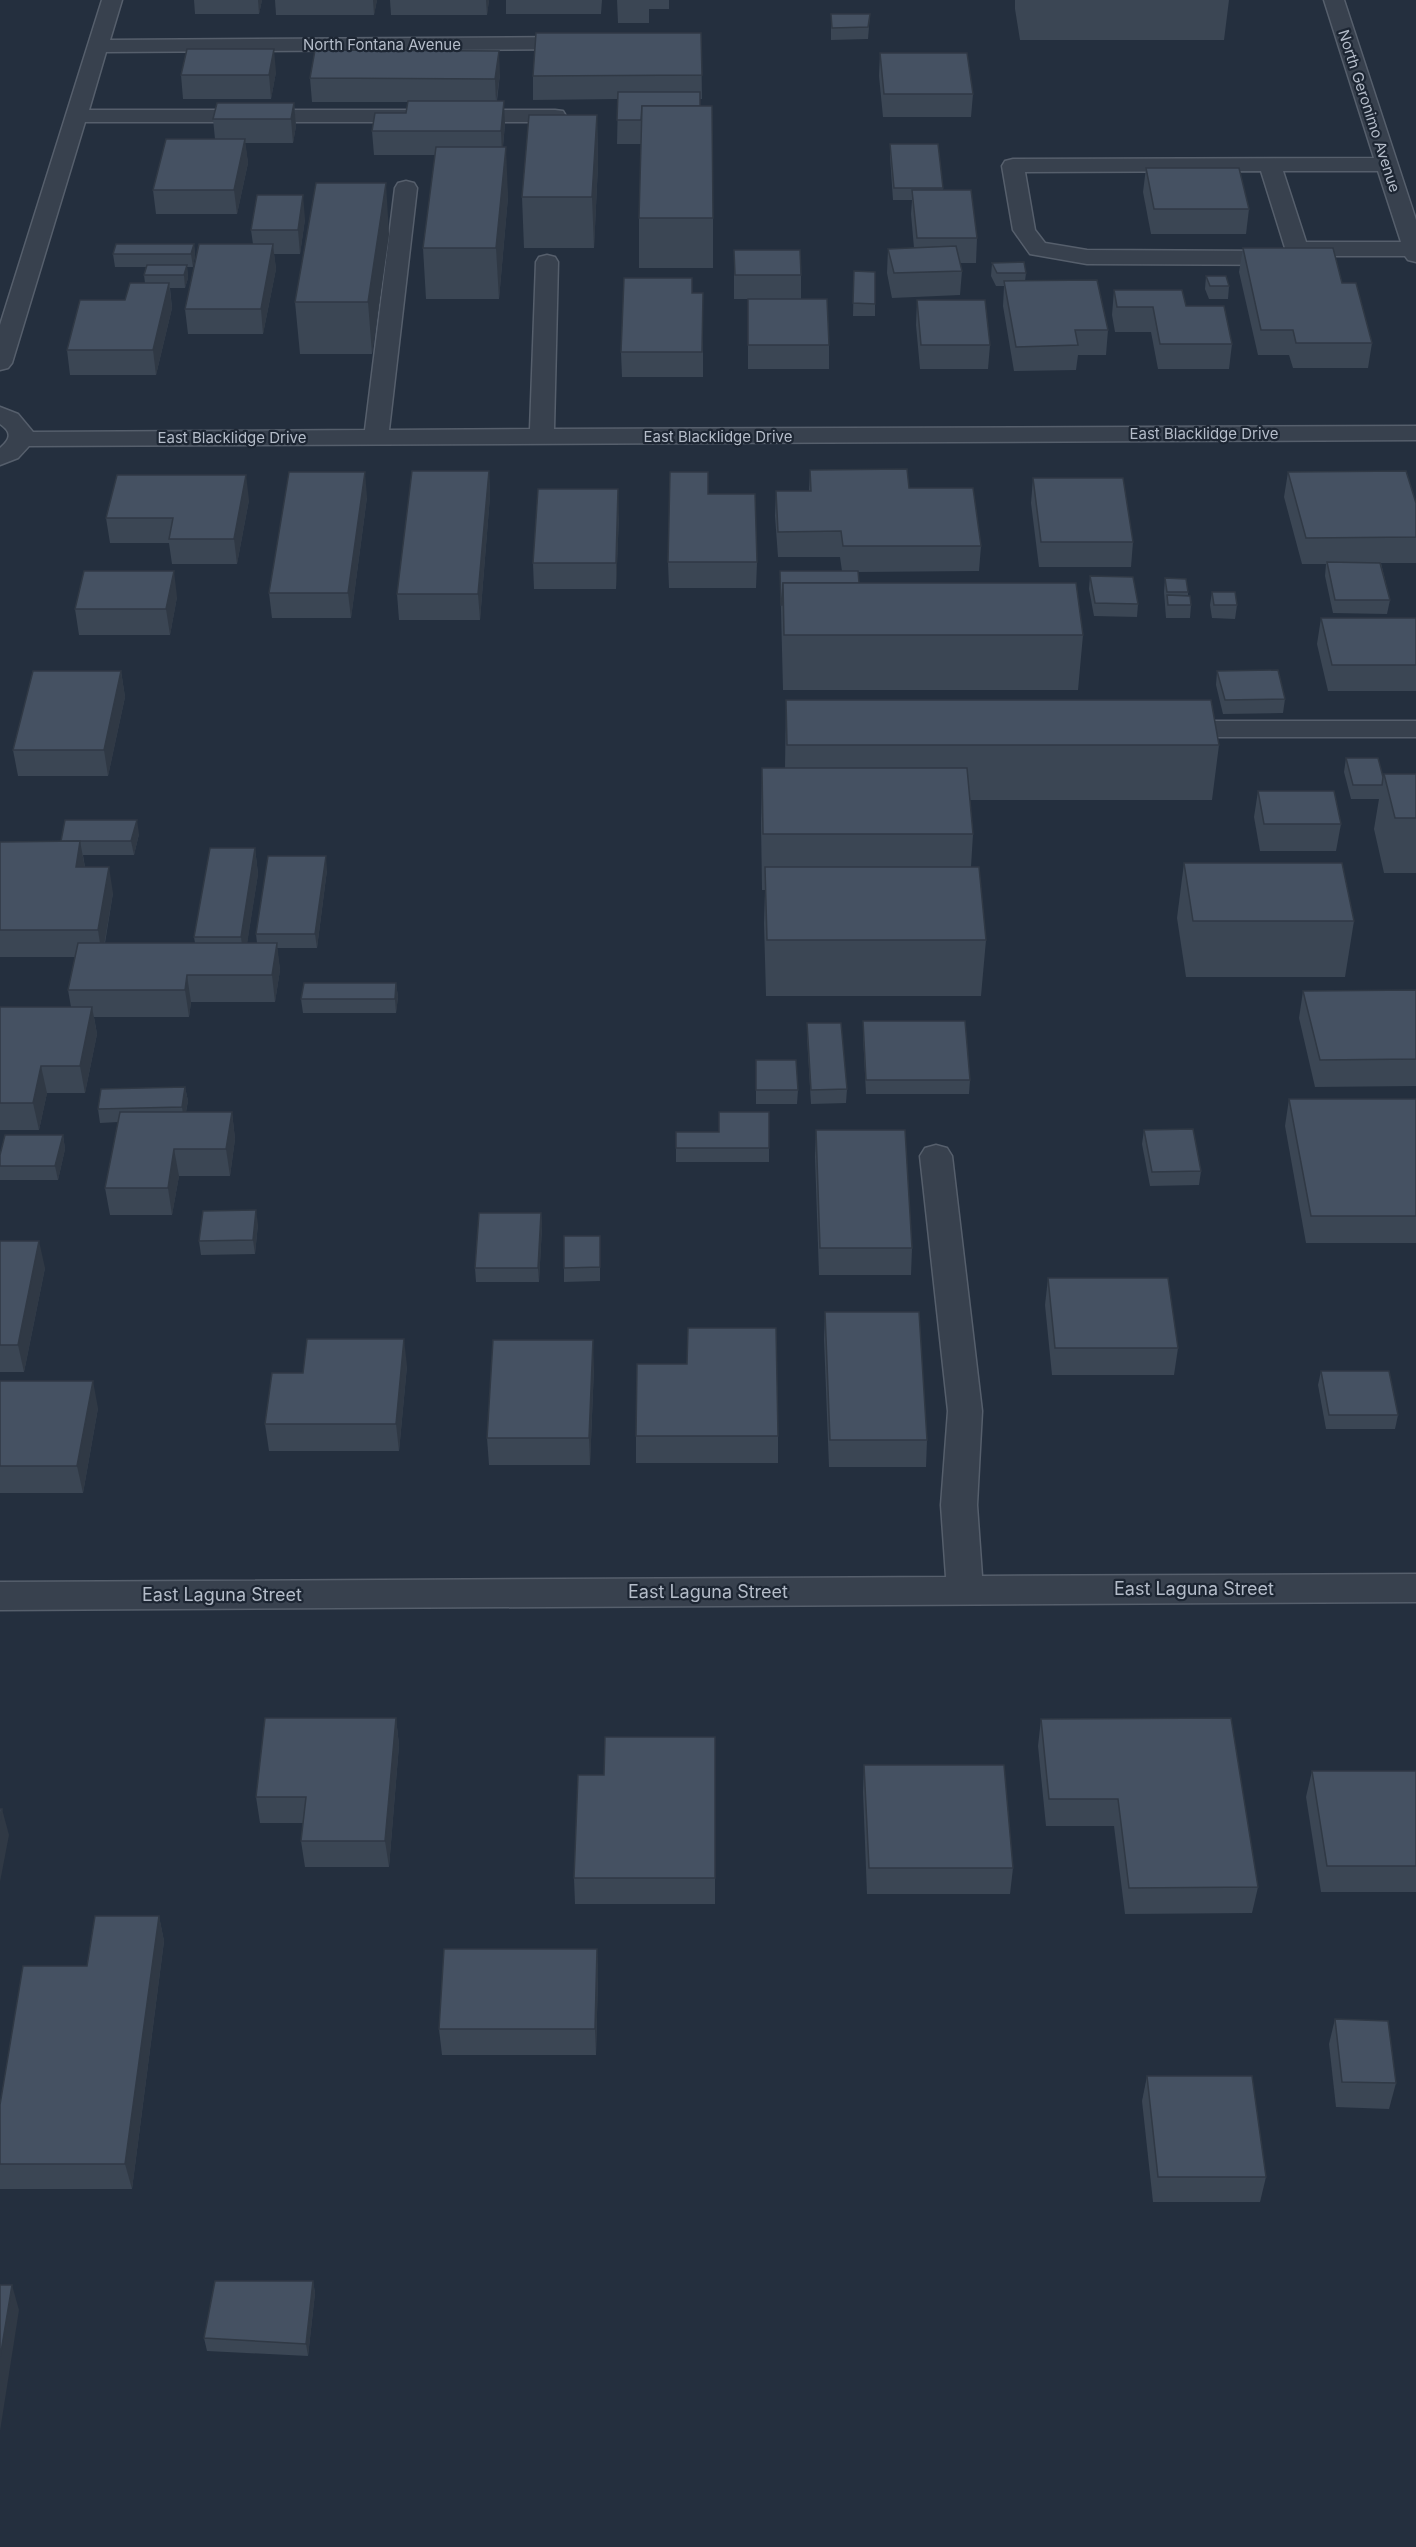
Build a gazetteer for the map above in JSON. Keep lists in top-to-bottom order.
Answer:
{
  "streets": {
    "street": [
      "North Fontana Avenue",
      "North Geronimo Avenue",
      "East Blacklidge Drive",
      "East Laguna Street"
    ]
  }
}
